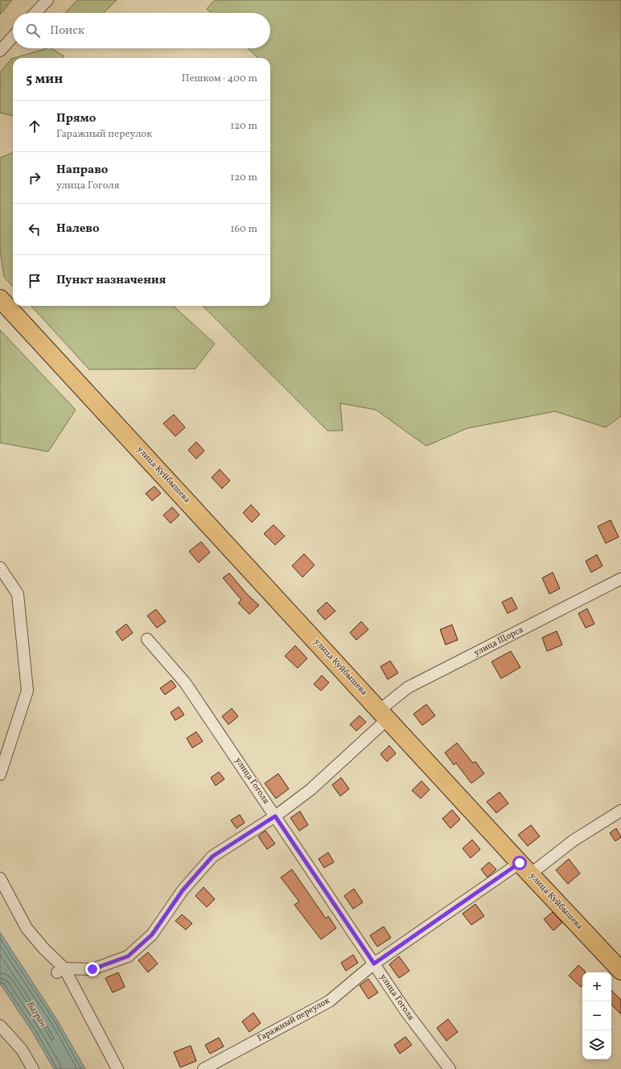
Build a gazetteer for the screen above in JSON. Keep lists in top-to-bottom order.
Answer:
{
  "streets": {
    "highway": ["улица Куйбышева"],
    "street": ["улица Щорса", "улица Гоголя", "Гаражный переулок"]
  },
  "crossings": [
    ["улица Куйбышева", "улица Щорса"],
    ["улица Куйбышева", "Гаражный переулок"],
    ["улица Щорса", "улица Гоголя"],
    ["улица Гоголя", "Гаражный переулок"]
  ],
  "water": ["Вагран"],
  "page": {
    "search": "Поиск",
    "heading": ["5 мин", "Пешком · 400 m"],
    "list": [
      ["Прямо", "Гаражный переулок", "120 m"],
      ["Направо", "улица Гоголя", "120 m"],
      ["Налево", "160 m"],
      "Пункт назначения"
    ],
    "map_buttons": ["+", "−"]
  }
}
